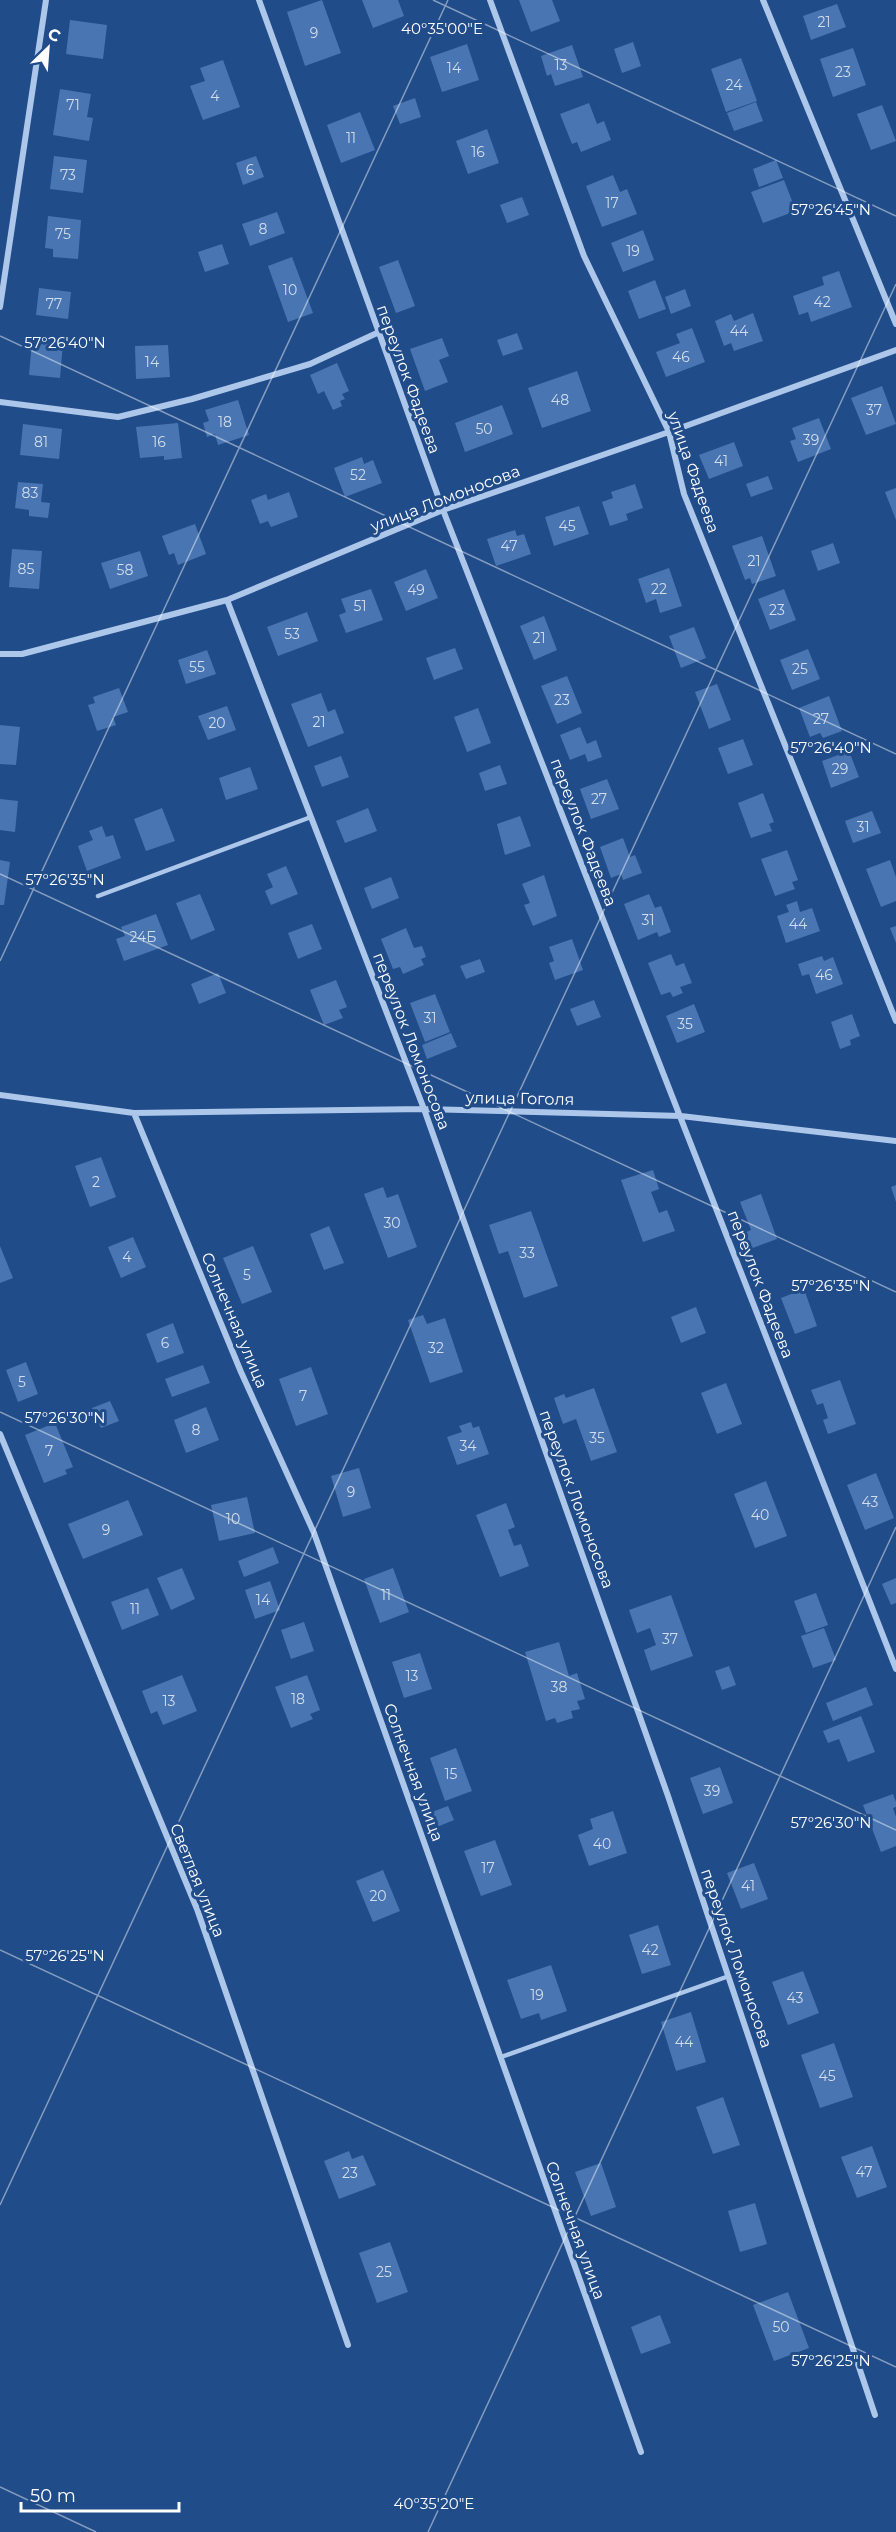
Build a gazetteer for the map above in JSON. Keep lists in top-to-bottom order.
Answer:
{
  "streets": {
    "street": [
      "переулок Фадеева",
      "улица Фадеева",
      "улица Ломоносова",
      "переулок Ломоносова",
      "улица Гоголя",
      "Солнечная улица",
      "Светлая улица"
    ]
  },
  "crossings": [
    ["переулок Фадеева", "улица Ломоносова"],
    ["переулок Фадеева", "улица Гоголя"],
    ["улица Фадеева", "улица Ломоносова"],
    ["улица Ломоносова", "переулок Ломоносова"],
    ["переулок Ломоносова", "улица Гоголя"],
    ["улица Гоголя", "Солнечная улица"]
  ],
  "house_numbers": [
    "21",
    "9",
    "13",
    "14",
    "23",
    "24",
    "4",
    "71",
    "11",
    "16",
    "6",
    "73",
    "17",
    "8",
    "75",
    "19",
    "10",
    "42",
    "77",
    "44",
    "46",
    "14",
    "48",
    "37",
    "18",
    "50",
    "39",
    "81",
    "16",
    "41",
    "52",
    "83",
    "45",
    "47",
    "21",
    "85",
    "58",
    "22",
    "49",
    "51",
    "23",
    "53",
    "21",
    "55",
    "25",
    "23",
    "27",
    "21",
    "20",
    "29",
    "27",
    "31",
    "31",
    "44",
    "24Б",
    "46",
    "31",
    "35",
    "2",
    "30",
    "33",
    "4",
    "5",
    "6",
    "32",
    "5",
    "7",
    "8",
    "35",
    "34",
    "7",
    "9",
    "43",
    "40",
    "10",
    "9",
    "11",
    "14",
    "11",
    "37",
    "13",
    "38",
    "18",
    "13",
    "15",
    "39",
    "40",
    "17",
    "41",
    "20",
    "42",
    "19",
    "43",
    "44",
    "45",
    "47",
    "23",
    "25",
    "50"
  ],
  "scale_bar": "50 m",
  "north": "top right",
  "coordinates": [
    "40°35'00\"E",
    "57°26'45\"N",
    "57°26'40\"N",
    "57°26'35\"N",
    "57°26'30\"N",
    "57°26'25\"N",
    "40°35'20\"E"
  ]
}
